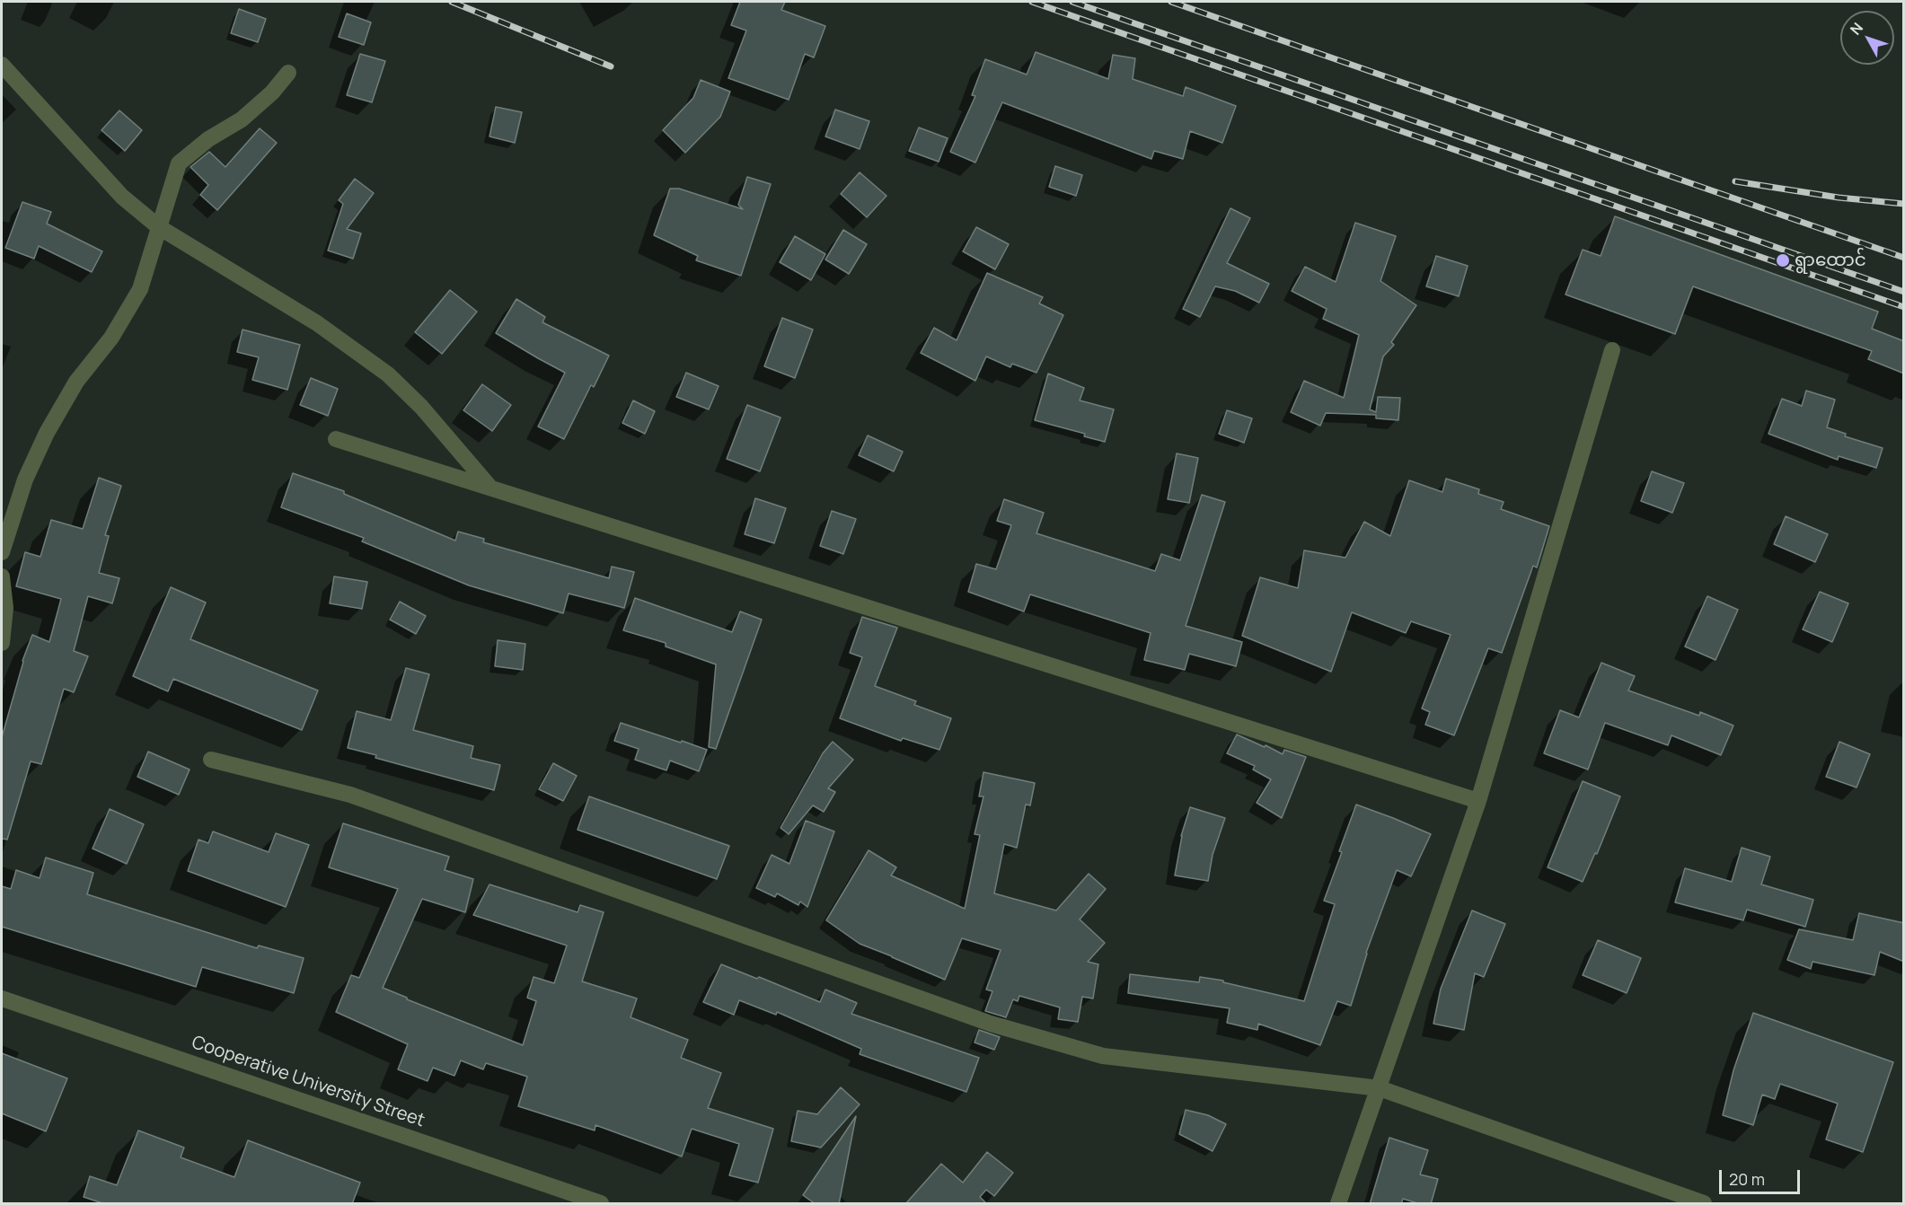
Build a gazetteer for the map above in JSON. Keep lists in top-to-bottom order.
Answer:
{
  "streets": {
    "street": ["Cooperative University Street"]
  },
  "places": ["ရွာထောင်"],
  "scale_bar": "20 m",
  "north": "top left"
}
